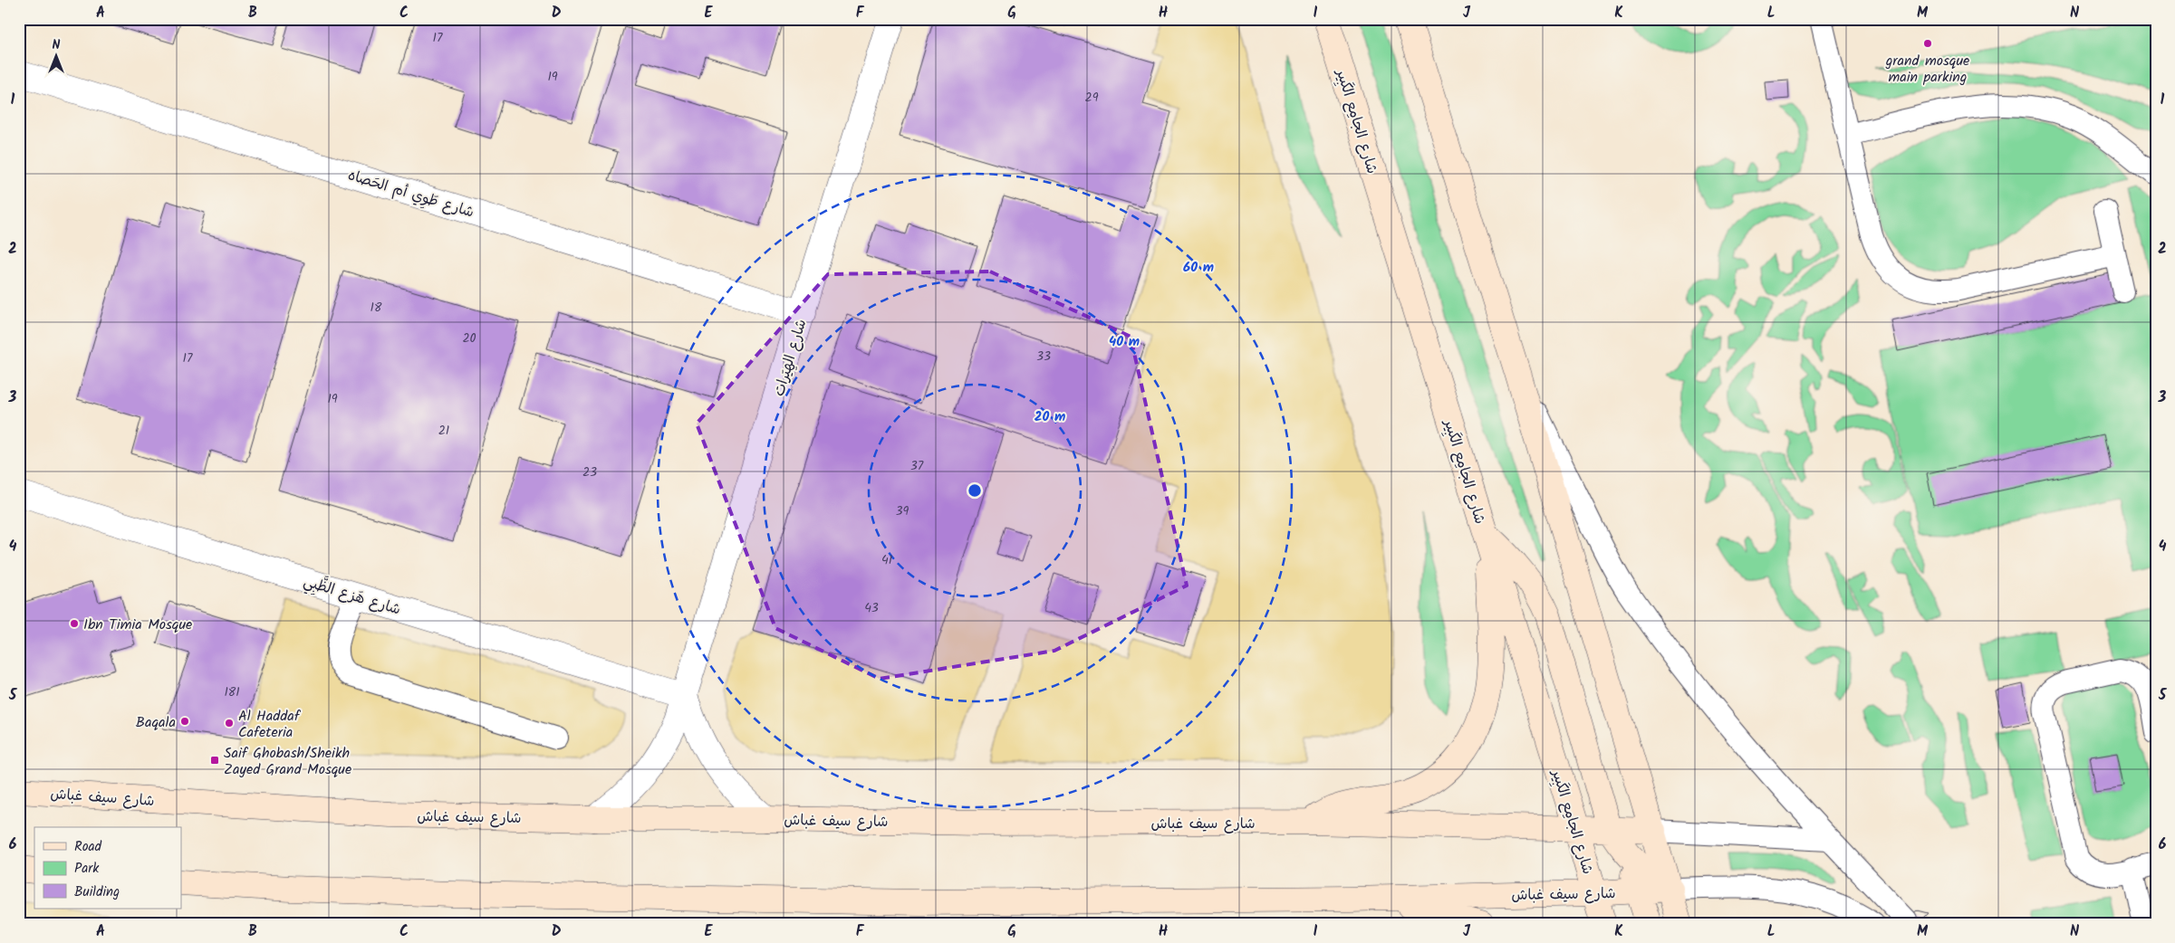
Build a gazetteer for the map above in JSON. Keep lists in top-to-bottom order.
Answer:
{
  "streets": {
    "street": [
      "شارع الجامِع الكَبِير",
      "شارع طَوِي أم الحَصاه",
      "شارع الهِيَرات",
      "شارع هَزع الظَّبِي",
      "شارع سيف غباش"
    ]
  },
  "crossings": [
    ["شارع الجامِع الكَبِير", "شارع سيف غباش"],
    ["شارع طَوِي أم الحَصاه", "شارع الهِيَرات"],
    ["شارع الهِيَرات", "شارع هَزع الظَّبِي"],
    ["شارع الهِيَرات", "شارع سيف غباش"]
  ],
  "places": {
    "other": [
      "grand mosque main parking",
      "Ibn Timia Mosque",
      "Baqala",
      "Al Haddaf Cafeteria"
    ],
    "transit": ["Saif Ghobash/Sheikh Zayed Grand Mosque"]
  },
  "house_numbers": [
    "17",
    "19",
    "29",
    "18",
    "20",
    "33",
    "17",
    "19",
    "21",
    "37",
    "23",
    "39",
    "41",
    "43",
    "181"
  ],
  "legend": ["Road", "Park", "Building"],
  "north": "top",
  "grid": {
    "columns": [
      "A",
      "B",
      "C",
      "D",
      "E",
      "F",
      "G",
      "H",
      "I",
      "J",
      "K",
      "L",
      "M",
      "N"
    ],
    "rows": [
      "1",
      "2",
      "3",
      "4",
      "5",
      "6"
    ]
  },
  "rings": ["60 m", "40 m", "20 m"]
}
